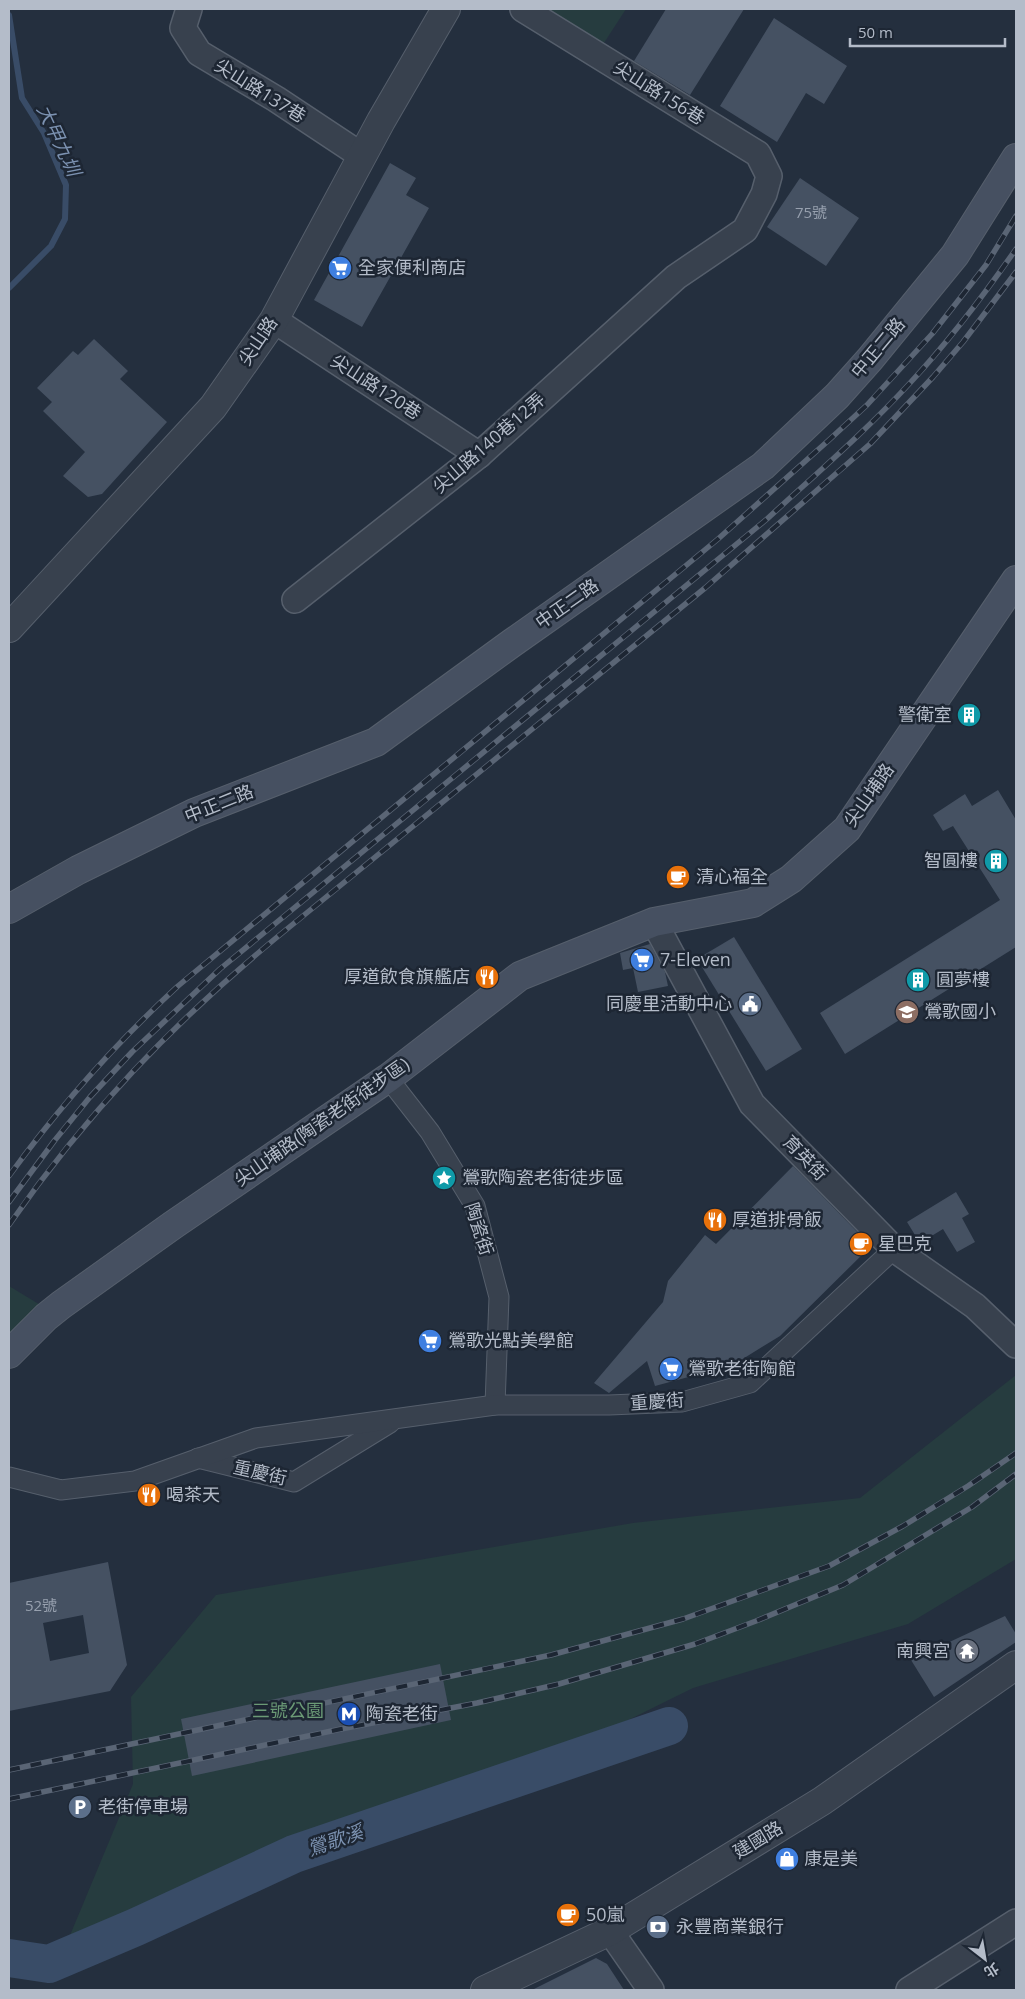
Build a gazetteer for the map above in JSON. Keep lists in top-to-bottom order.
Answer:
{
  "streets": {
    "main road": ["中正二路", "尖山埔路", "尖山埔路(陶瓷老街徒步區)"],
    "street": [
      "尖山路137巷",
      "尖山路156巷",
      "尖山路",
      "尖山路120巷",
      "尖山路140巷12弄",
      "育英街",
      "陶瓷街",
      "重慶街",
      "建國路"
    ]
  },
  "crossings": [
    ["尖山路137巷", "尖山路"],
    ["尖山路156巷", "尖山路140巷12弄"],
    ["尖山路", "尖山路120巷"],
    ["尖山路120巷", "尖山路140巷12弄"],
    ["尖山埔路", "尖山埔路(陶瓷老街徒步區)"],
    ["尖山埔路", "育英街"],
    ["尖山埔路(陶瓷老街徒步區)", "育英街"],
    ["尖山埔路(陶瓷老街徒步區)", "陶瓷街"],
    ["育英街", "重慶街"],
    ["陶瓷街", "重慶街"]
  ],
  "water": ["大甲九圳", "鶯歌溪"],
  "parks": ["三號公園"],
  "places": {
    "supermarket": [
      "全家便利商店",
      "7-Eleven",
      "鶯歌光點美學館",
      "鶯歌老街陶館"
    ],
    "building": ["警衛室", "智圓樓", "圓夢樓"],
    "cafe": ["清心福全", "星巴克", "50嵐"],
    "restaurant": ["厚道飲食旗艦店", "厚道排骨飯", "喝茶天"],
    "public building": ["同慶里活動中心"],
    "school or university": ["鶯歌國小"],
    "place": ["鶯歌陶瓷老街徒步區"],
    "temple": ["南興宮"],
    "metro station": ["陶瓷老街"],
    "parking": ["老街停車場"],
    "shop": ["康是美"],
    "bank": ["永豐商業銀行"]
  },
  "house_numbers": ["75號", "52號"],
  "scale_bar": "50 m",
  "north": "bottom right"
}
